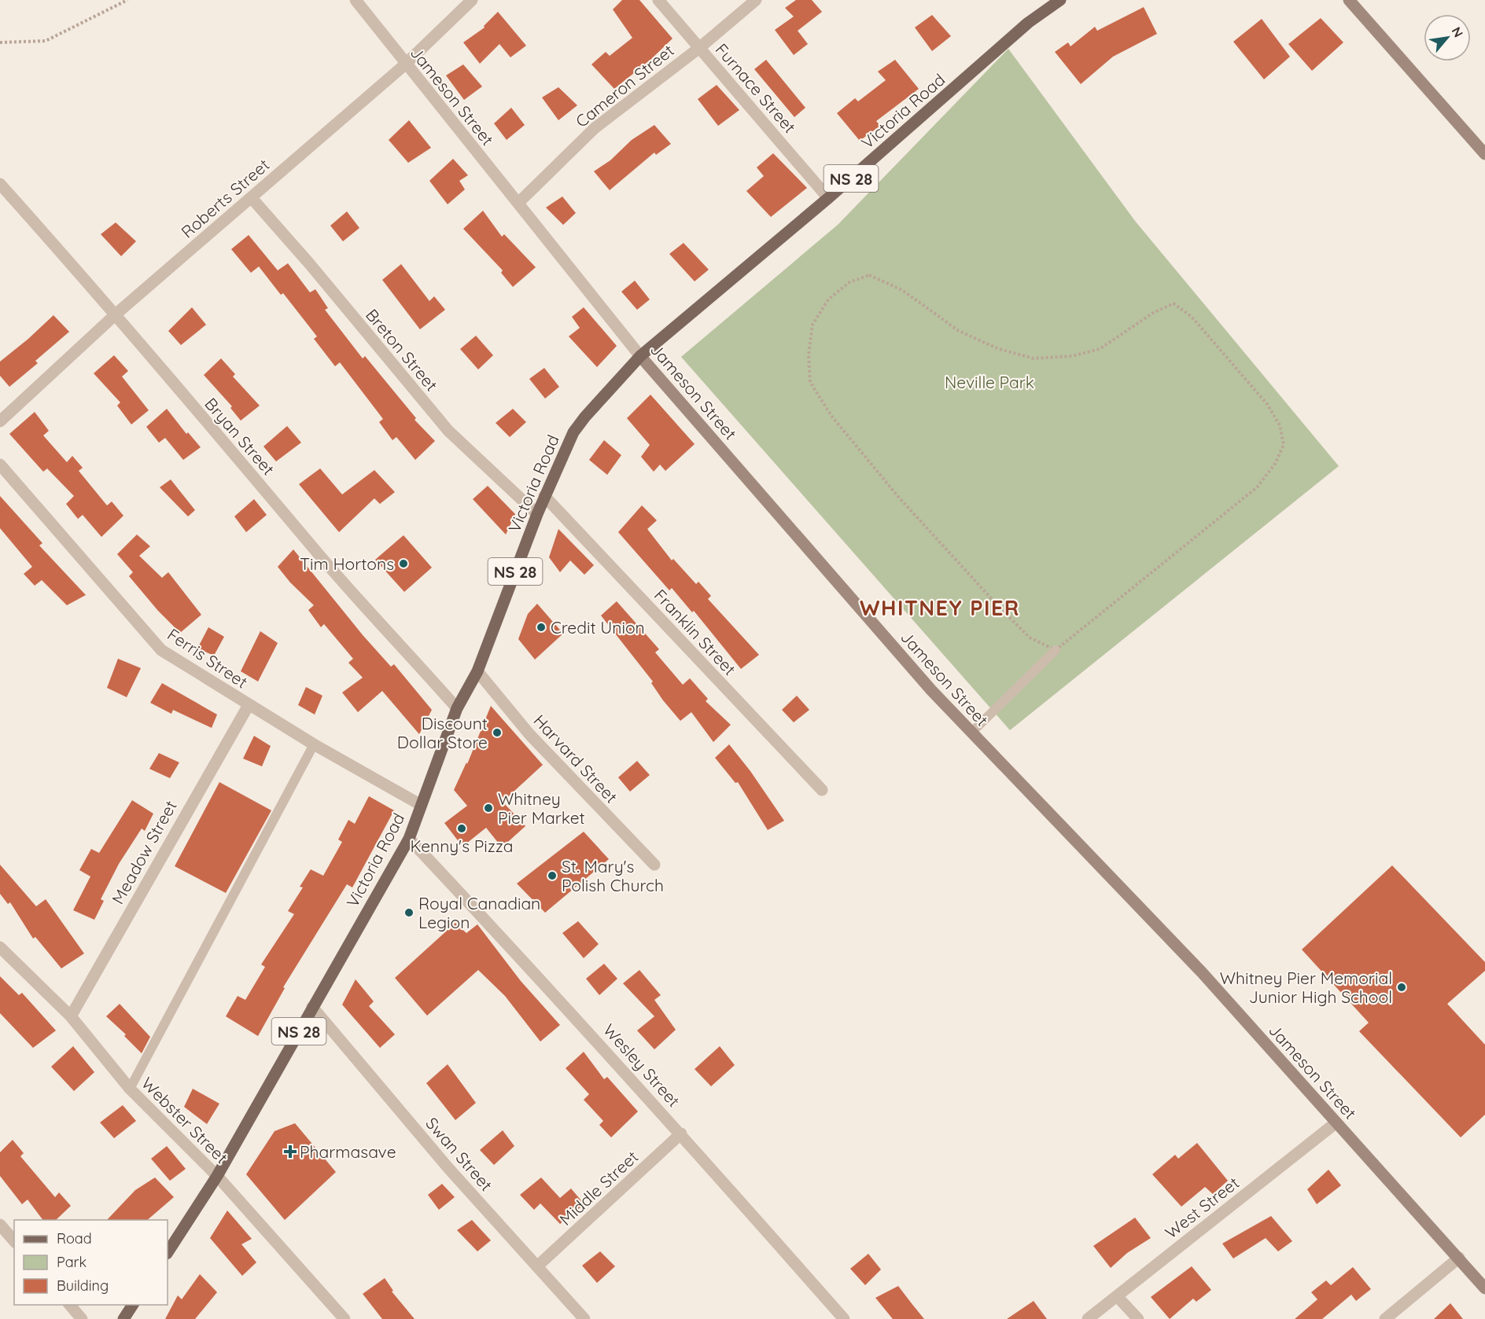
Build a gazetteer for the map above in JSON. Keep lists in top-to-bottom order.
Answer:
{
  "streets": {
    "main road": ["Victoria Road", "NS 28"],
    "street": [
      "Cameron Street",
      "Furnace Street",
      "Jameson Street",
      "Roberts Street",
      "Breton Street",
      "Bryan Street",
      "Franklin Street",
      "Ferris Street",
      "Harvard Street",
      "Meadow Street",
      "Wesley Street",
      "Webster Street",
      "Swan Street",
      "Middle Street",
      "West Street"
    ]
  },
  "crossings": [
    ["Cameron Street", "Furnace Street"],
    ["Cameron Street", "Jameson Street"],
    ["Furnace Street", "Victoria Road"],
    ["Jameson Street", "Victoria Road"],
    ["Jameson Street", "Roberts Street"],
    ["Jameson Street", "West Street"],
    ["Victoria Road", "Breton Street"],
    ["Victoria Road", "Bryan Street"],
    ["Victoria Road", "Franklin Street"],
    ["Victoria Road", "Ferris Street"],
    ["Victoria Road", "Harvard Street"],
    ["Victoria Road", "Wesley Street"],
    ["Victoria Road", "Webster Street"],
    ["Victoria Road", "Swan Street"],
    ["Roberts Street", "Breton Street"],
    ["Roberts Street", "Bryan Street"],
    ["Ferris Street", "Meadow Street"],
    ["Meadow Street", "Webster Street"],
    ["Wesley Street", "Middle Street"],
    ["Swan Street", "Middle Street"]
  ],
  "districts": ["WHITNEY PIER"],
  "parks": ["Neville Park"],
  "places": {
    "other": [
      "Tim Hortons",
      "Credit Union",
      "Discount Dollar Store",
      "Whitney Pier Market",
      "Kenny's Pizza",
      "St. Mary's Polish Church",
      "Royal Canadian Legion",
      "Whitney Pier Memorial Junior High School"
    ],
    "health": ["Pharmasave"]
  },
  "legend": ["Road", "Park", "Building"],
  "north": "top right"
}
